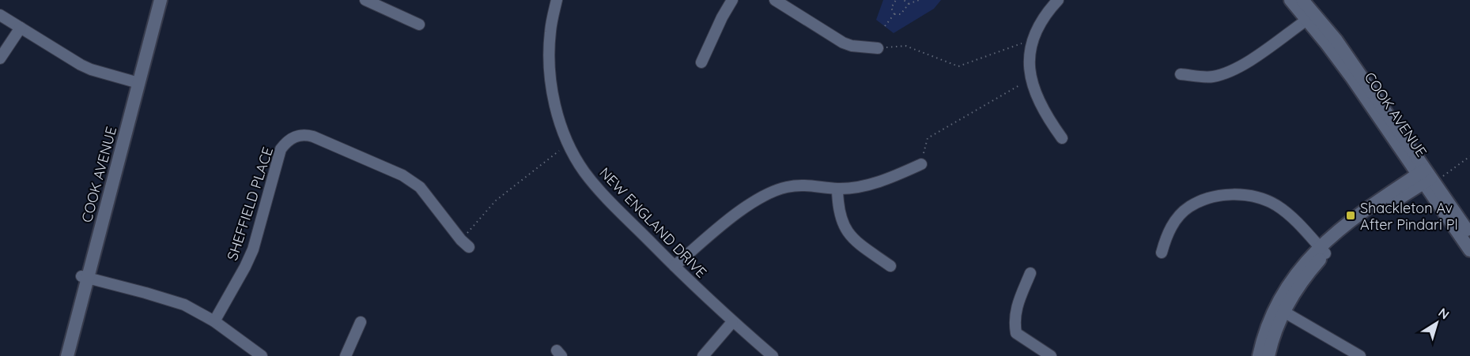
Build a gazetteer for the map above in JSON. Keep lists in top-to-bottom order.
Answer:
{
  "streets": {
    "street": ["COOK AVENUE", "SHEFFIELD PLACE", "NEW ENGLAND DRIVE"]
  },
  "places": {
    "transit": ["Shackleton Av After Pindari Pl"]
  },
  "north": "top right"
}
